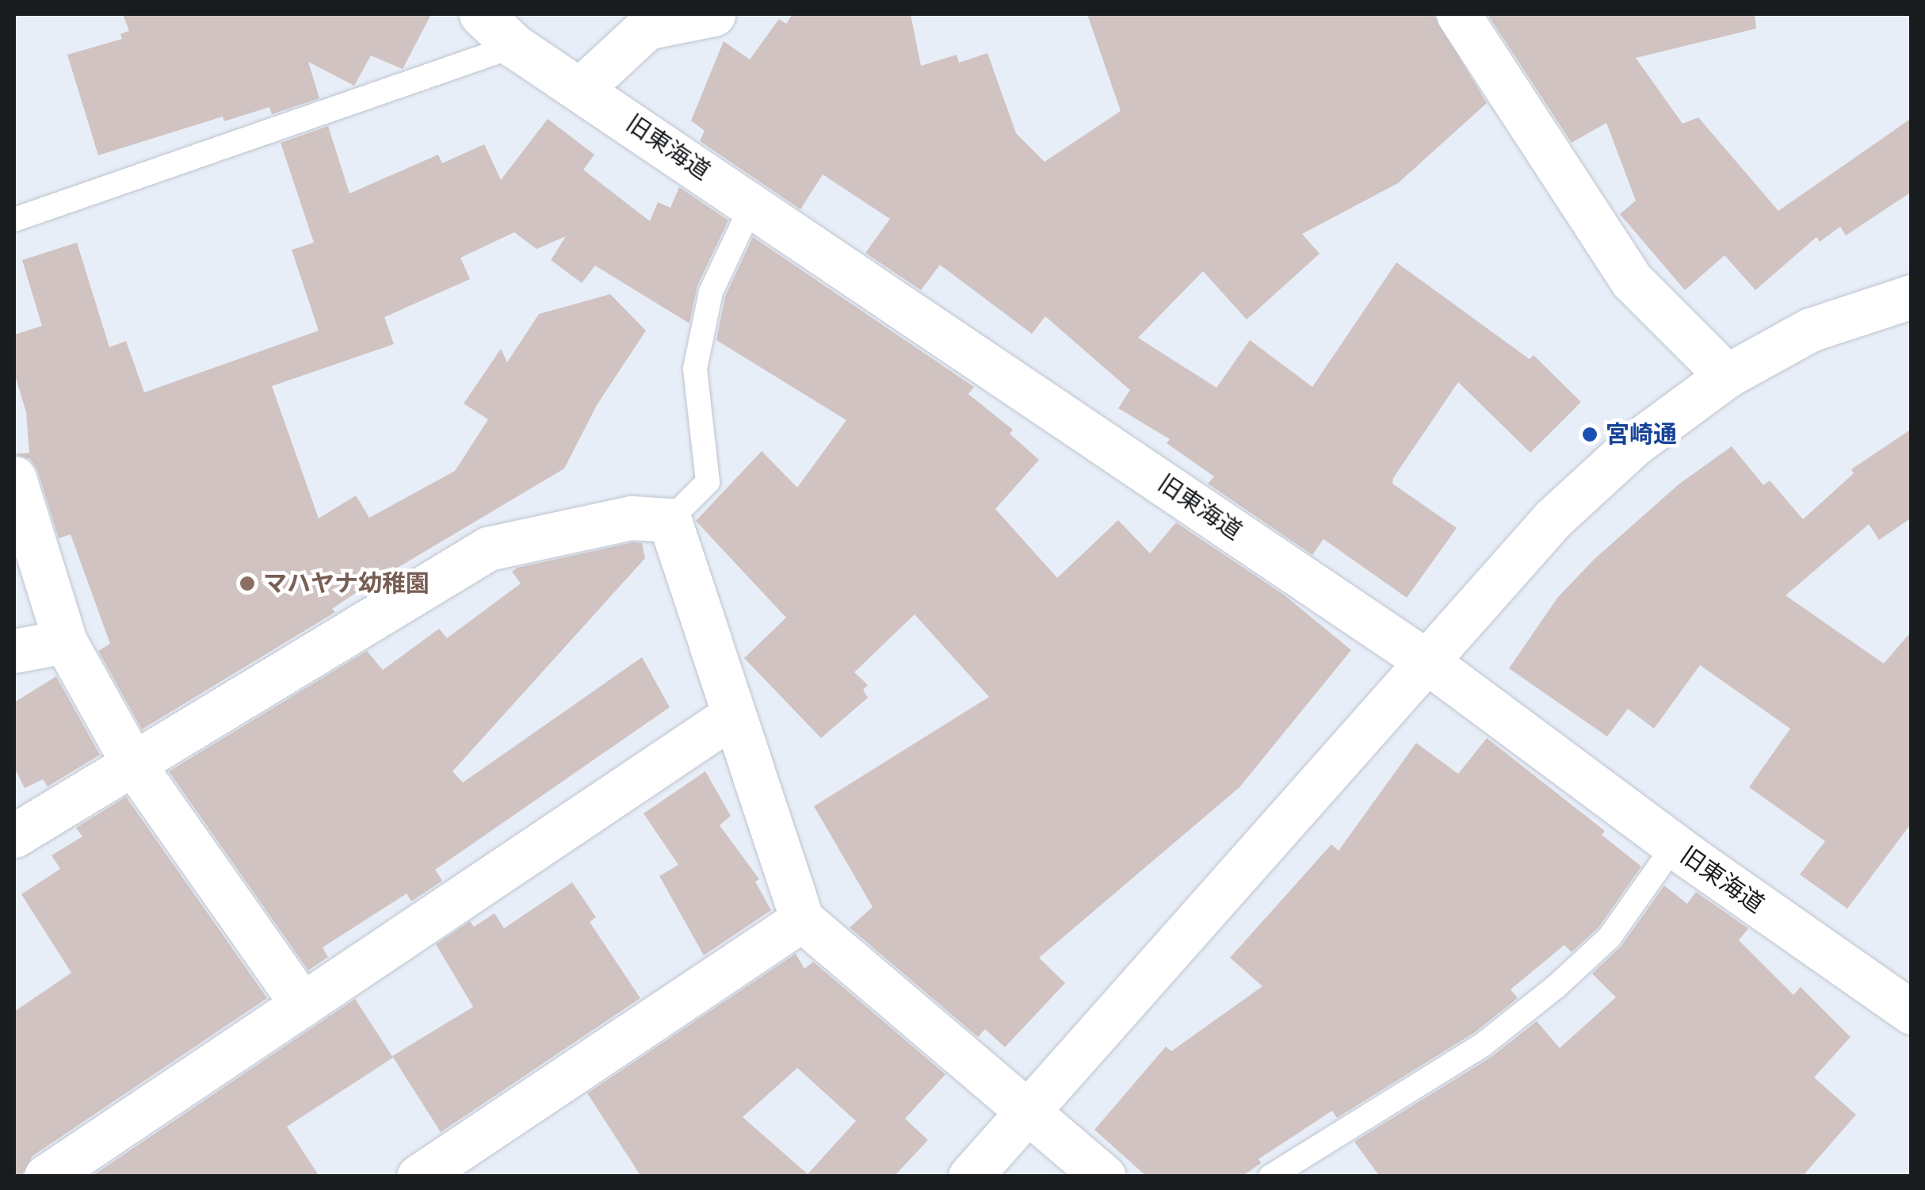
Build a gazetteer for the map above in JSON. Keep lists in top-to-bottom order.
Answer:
{
  "streets": {
    "street": ["旧東海道"]
  },
  "places": ["宮崎通", "マハヤナ幼稚園"]
}
